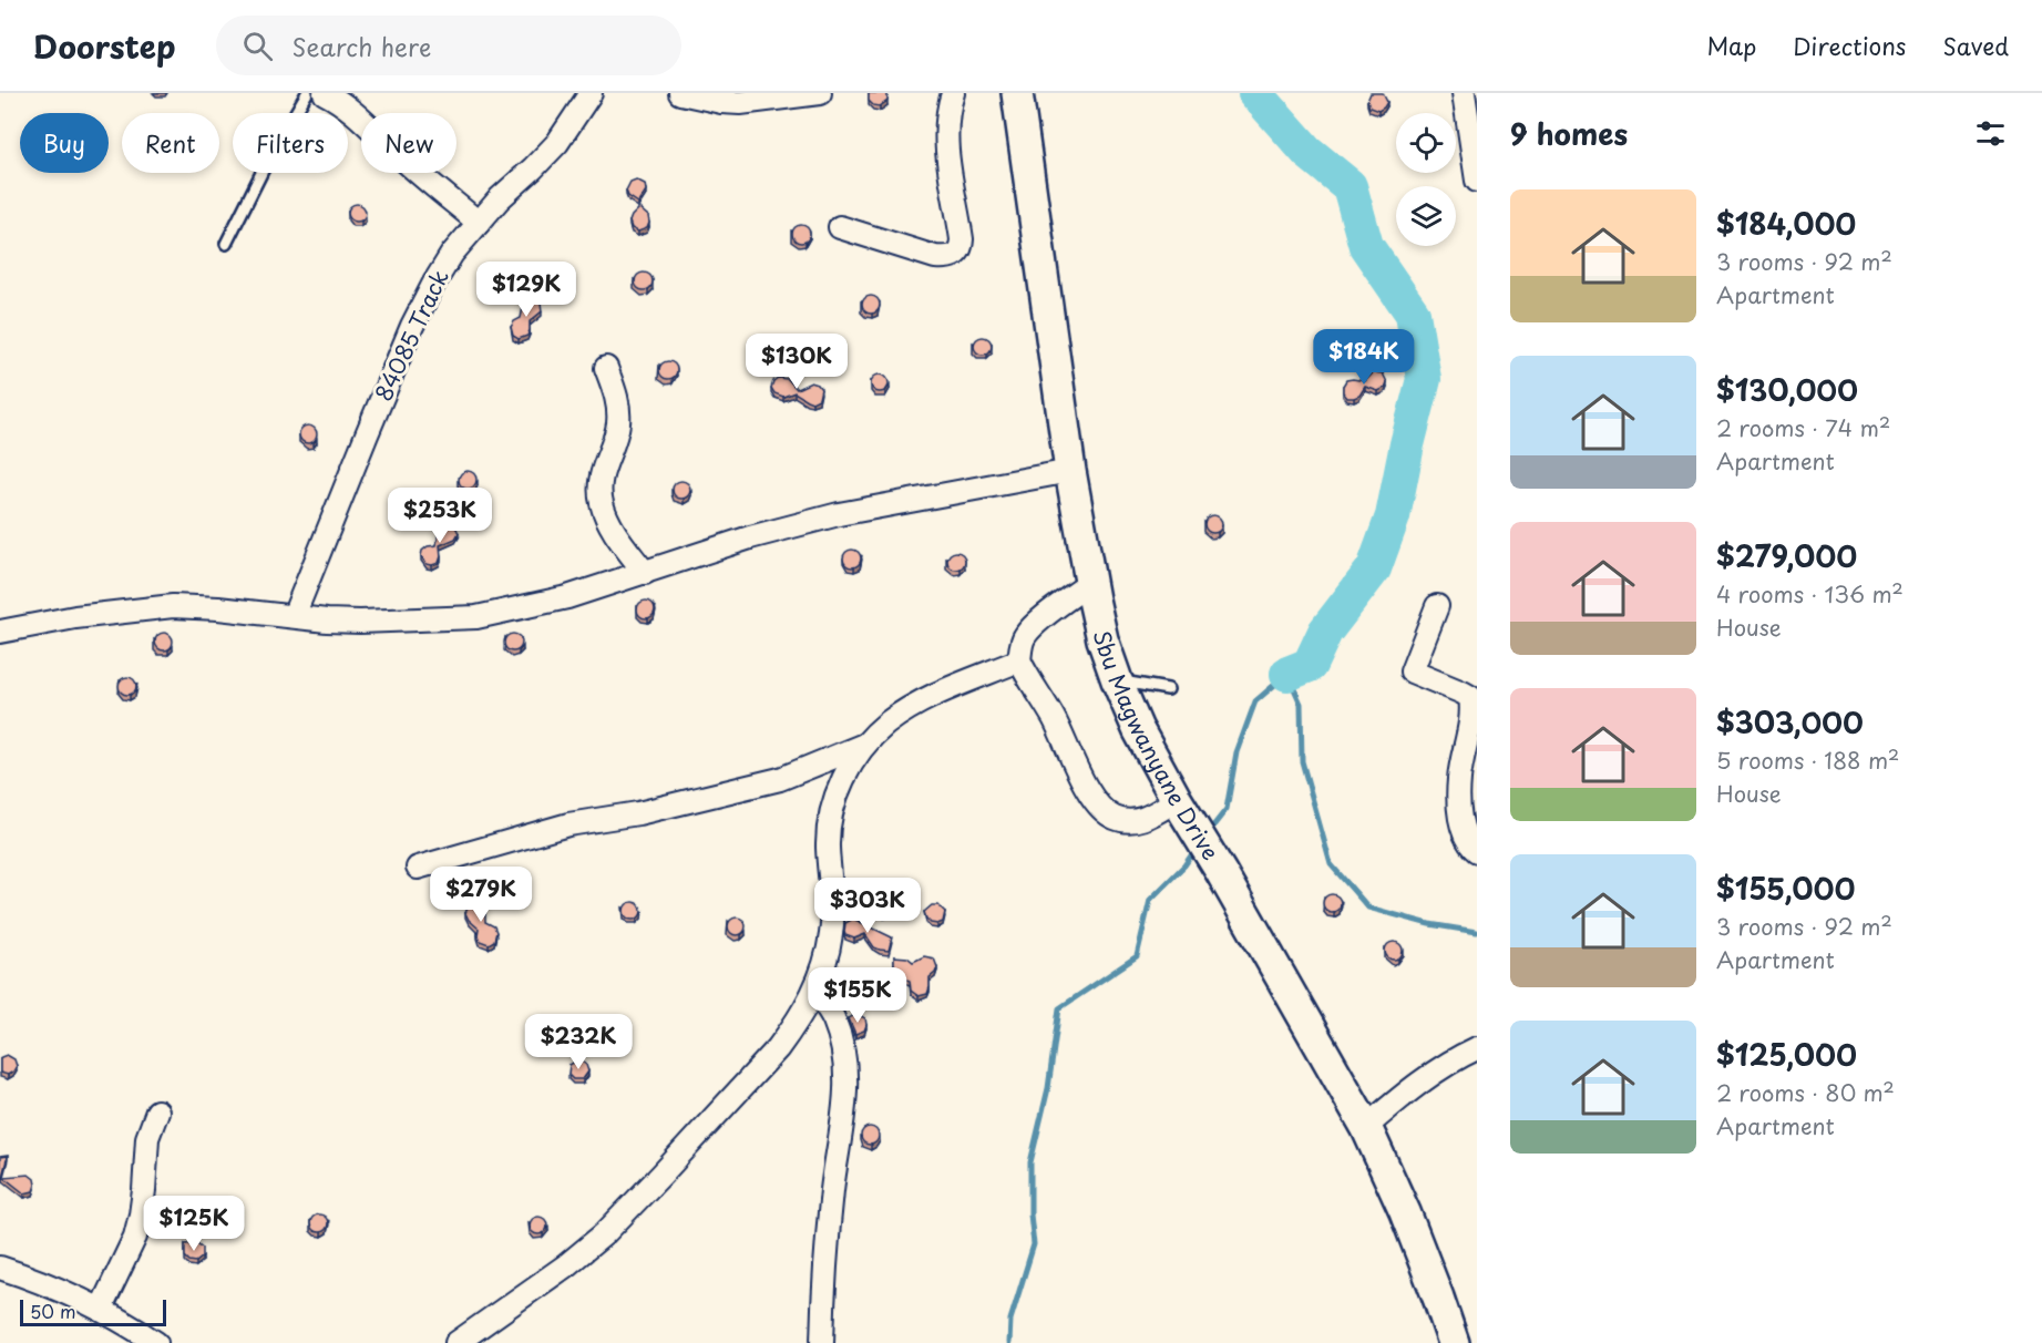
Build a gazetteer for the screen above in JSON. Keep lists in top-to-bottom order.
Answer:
{
  "streets": {
    "main road": ["Sbu Magwanyane Drive"],
    "street": ["84085 Track"]
  },
  "scale_bar": "50 m",
  "page": {
    "header": "Doorstep",
    "search": "Search here",
    "nav": ["Map", "Directions", "Saved"],
    "heading": "9 homes",
    "chip": [
      "Buy",
      "Rent",
      "Filters",
      "New"
    ],
    "list": [
      {
        "name": "$184,000",
        "note": "3 rooms · 92 m² · Apartment"
      },
      {
        "name": "$130,000",
        "note": "2 rooms · 74 m² · Apartment"
      },
      {
        "name": "$279,000",
        "note": "4 rooms · 136 m² · House"
      },
      {
        "name": "$303,000",
        "note": "5 rooms · 188 m² · House"
      },
      {
        "name": "$155,000",
        "note": "3 rooms · 92 m² · Apartment"
      },
      {
        "name": "$125,000",
        "note": "2 rooms · 80 m² · Apartment"
      }
    ],
    "price": [
      "$129K",
      "$184K",
      "$130K",
      "$253K",
      "$279K",
      "$303K",
      "$155K",
      "$232K",
      "$125K"
    ],
    "scale": "50 m"
  }
}
